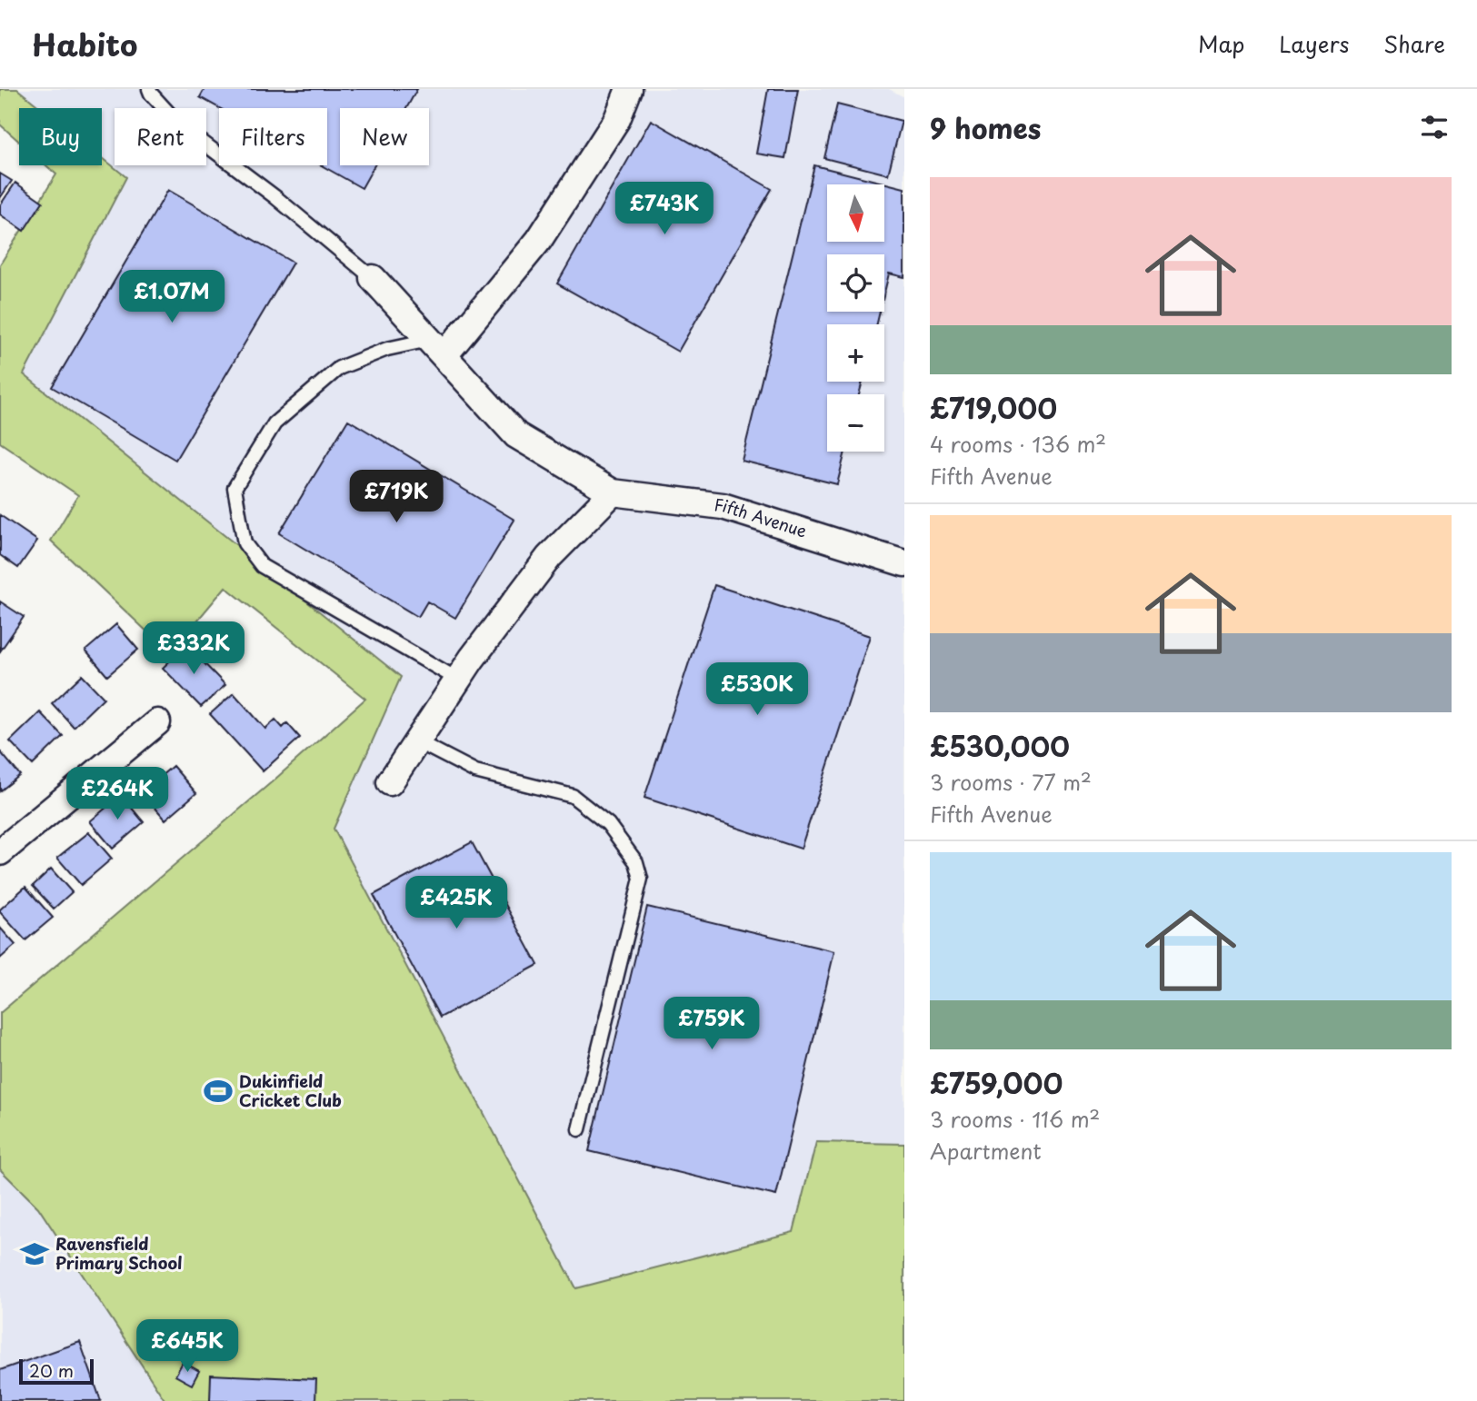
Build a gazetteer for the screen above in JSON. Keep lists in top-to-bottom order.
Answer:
{
  "streets": {
    "street": ["Fifth Avenue"]
  },
  "places": {
    "sports": ["Dukinfield Cricket Club"],
    "school or university": ["Ravensfield Primary School"]
  },
  "scale_bar": "20 m",
  "north": "bottom",
  "page": {
    "header": "Habito",
    "nav": ["Map", "Layers", "Share"],
    "heading": "9 homes",
    "chip": [
      "Buy",
      "Rent",
      "Filters",
      "New"
    ],
    "list": [
      {
        "name": "£719,000",
        "note": "4 rooms · 136 m² · Fifth Avenue"
      },
      {
        "name": "£530,000",
        "note": "3 rooms · 77 m² · Fifth Avenue"
      },
      {
        "name": "£759,000",
        "note": "3 rooms · 116 m² · Apartment"
      }
    ],
    "price": [
      "£743K",
      "£1.07M",
      "£719K",
      "£332K",
      "£530K",
      "£264K",
      "£425K",
      "£759K",
      "£645K"
    ],
    "map_buttons": ["+", "−"],
    "scale": "20 m"
  }
}
